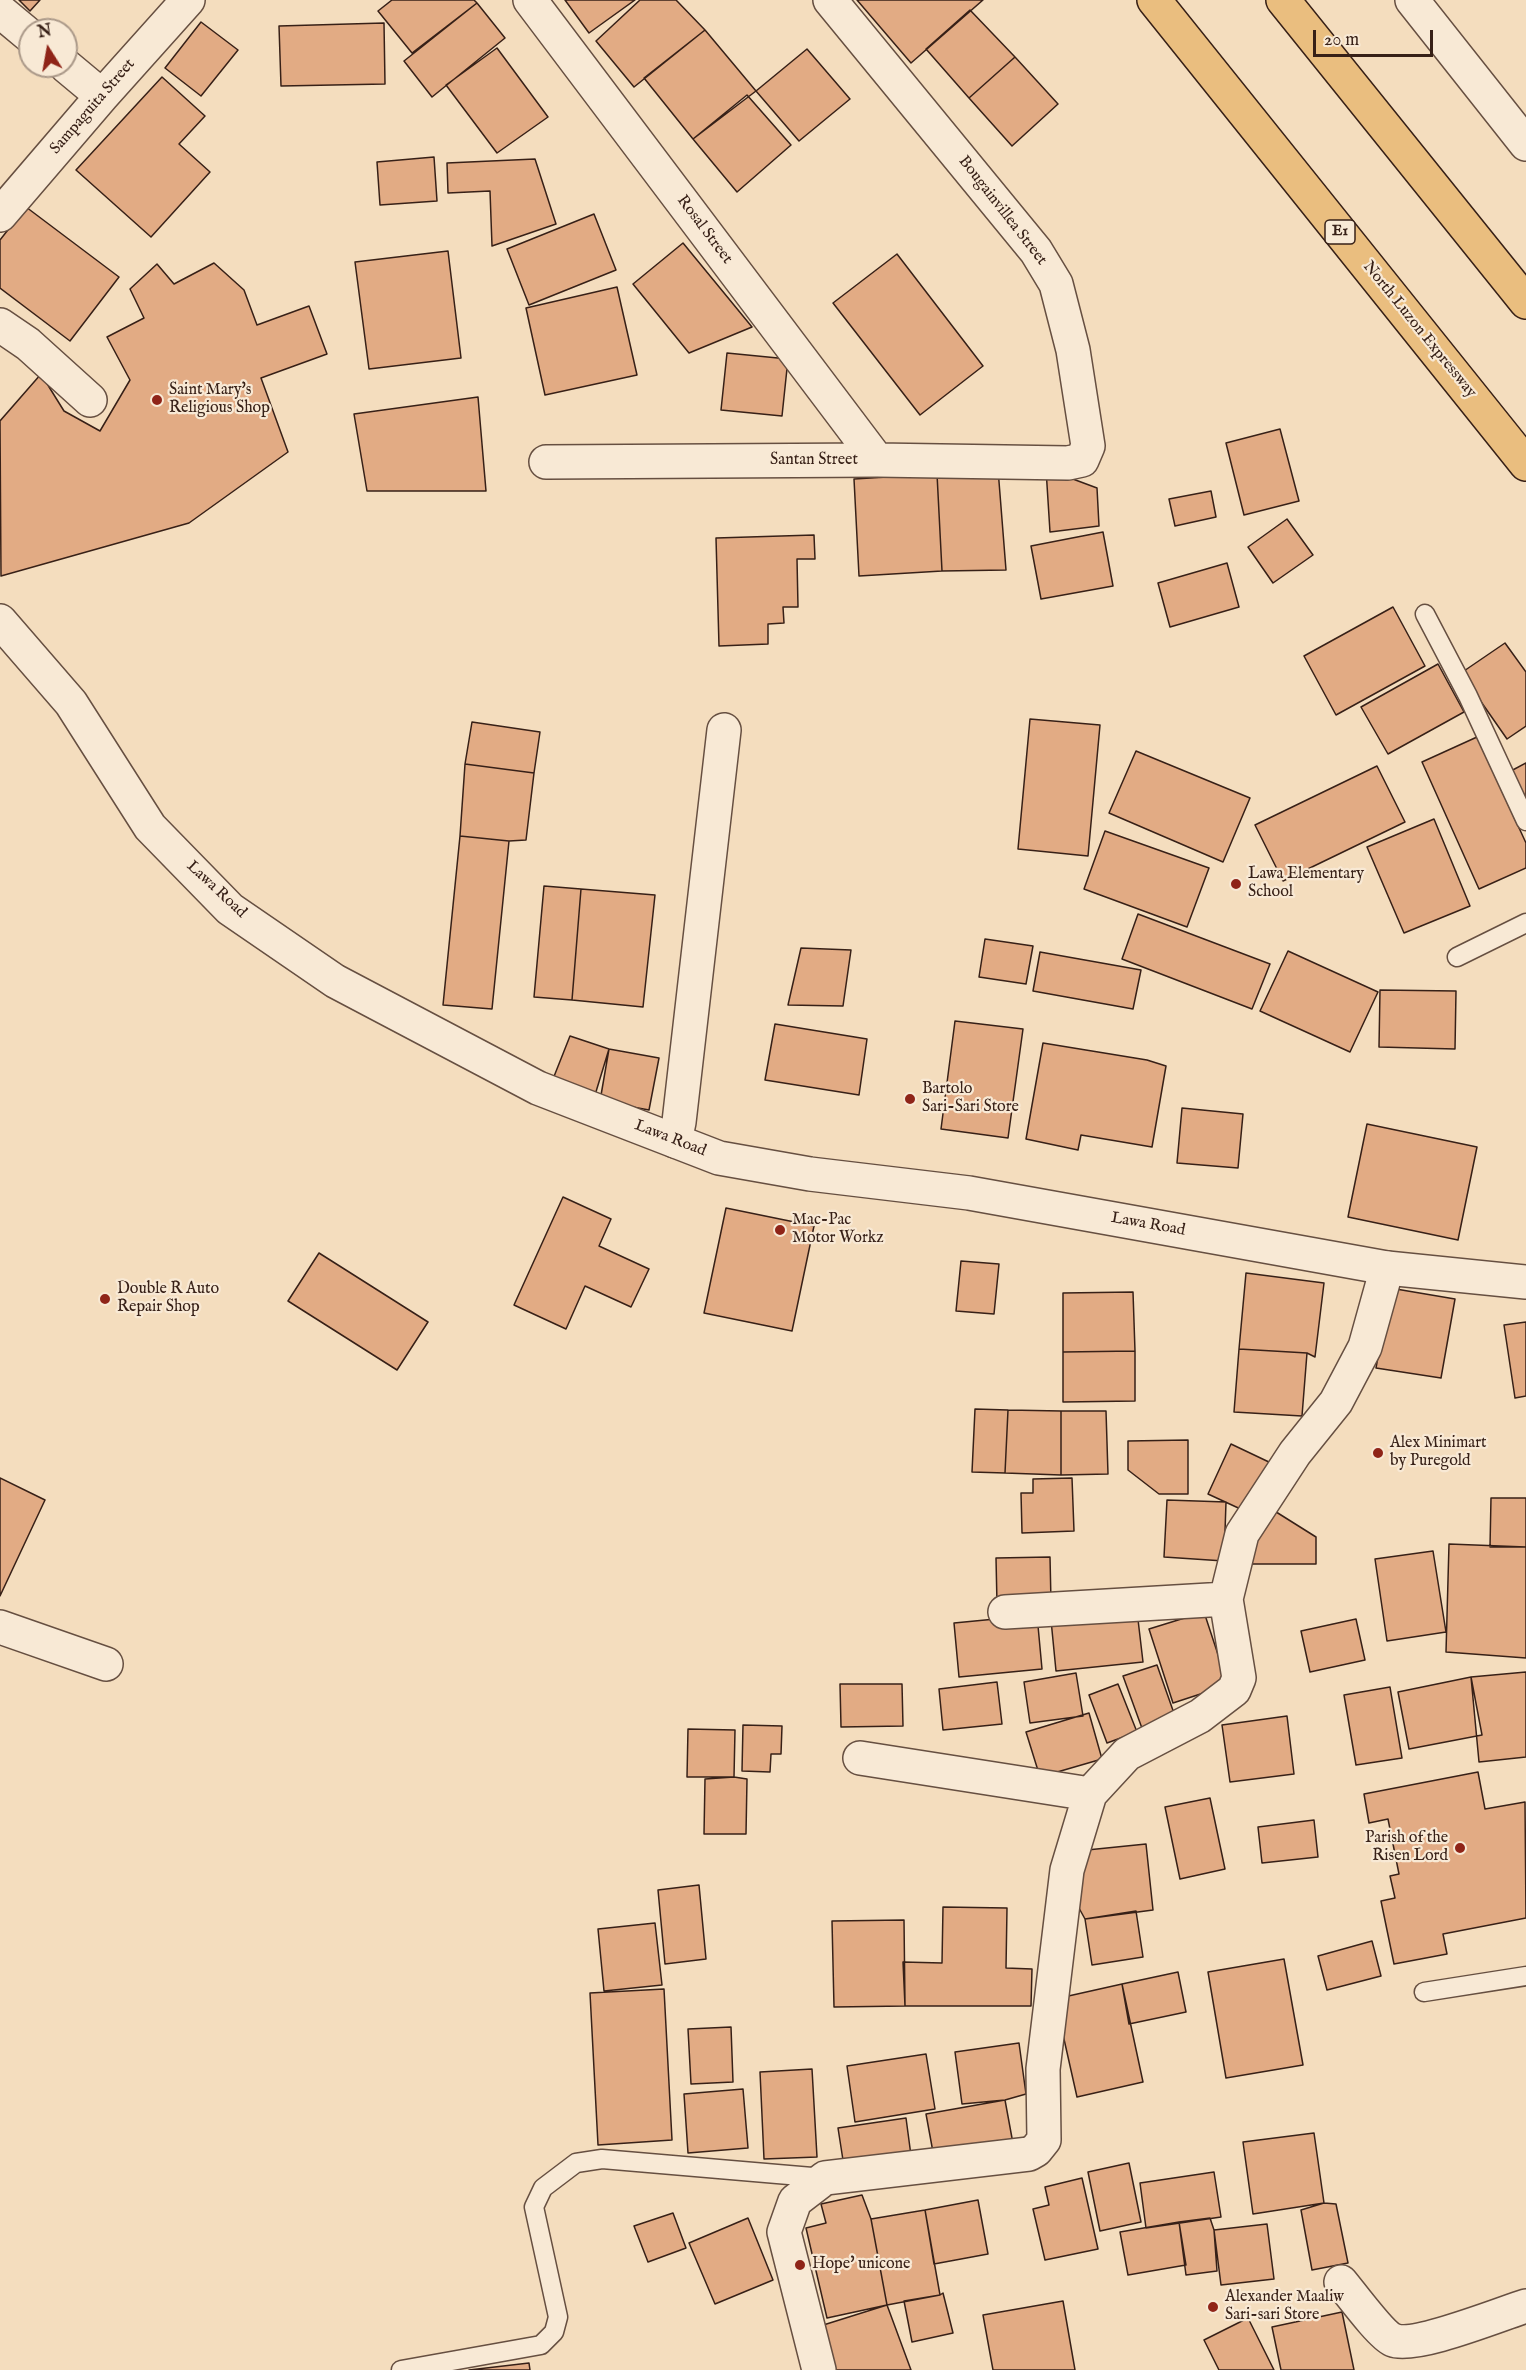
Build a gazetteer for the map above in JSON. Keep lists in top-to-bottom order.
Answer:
{
  "streets": {
    "highway": ["E1", "North Luzon Expressway"],
    "street": [
      "Sampaguita Street",
      "Bougainvillea Street",
      "Rosal Street",
      "Santan Street",
      "Lawa Road"
    ]
  },
  "crossings": [
    ["Bougainvillea Street", "Santan Street"],
    ["Rosal Street", "Santan Street"]
  ],
  "places": [
    "Saint Mary's Religious Shop",
    "Lawa Elementary School",
    "Bartolo Sari-Sari Store",
    "Mac-Pac Motor Workz",
    "Double R Auto Repair Shop",
    "Alex Minimart by Puregold",
    "Parish of the Risen Lord",
    "Hope' unicone",
    "Alexander Maaliw Sari-sari Store"
  ],
  "scale_bar": "20 m",
  "north": "top"
}
